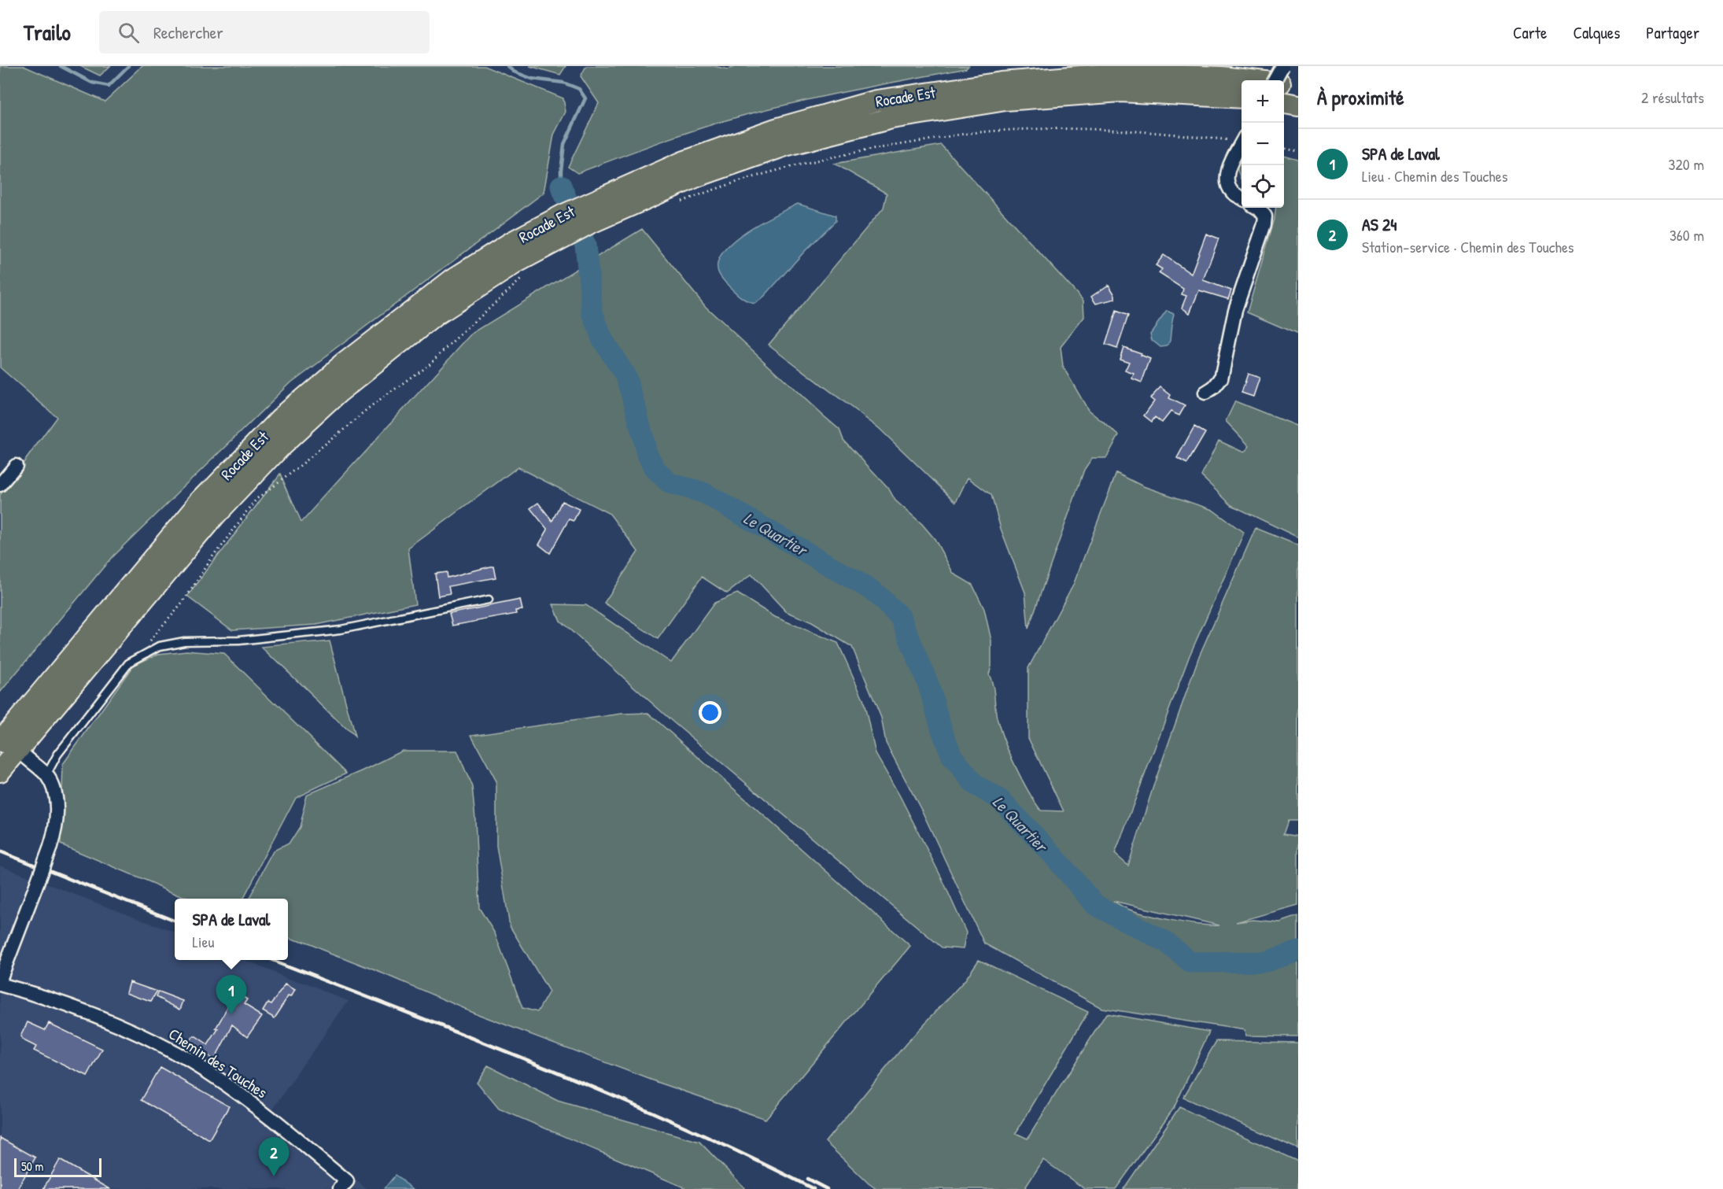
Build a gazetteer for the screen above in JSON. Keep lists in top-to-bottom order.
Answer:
{
  "streets": {
    "main road": ["Rocade Est"],
    "street": ["Chemin des Touches"]
  },
  "water": ["Le Quartier"],
  "scale_bar": "50 m",
  "page": {
    "header": "Trailo",
    "search": "Rechercher",
    "nav": ["Carte", "Calques", "Partager"],
    "heading": ["À proximité", "2 résultats"],
    "map_buttons": ["+", "−"],
    "list": [
      {
        "mark": "1",
        "name": "SPA de Laval",
        "note": "Lieu · Chemin des Touches",
        "value": "320 m"
      },
      {
        "mark": "2",
        "name": "AS 24",
        "note": "Station-service · Chemin des Touches",
        "value": "360 m"
      }
    ],
    "popup": ["SPA de Laval", "Lieu"],
    "pins": ["1", "2"],
    "scale": "50 m"
  }
}
